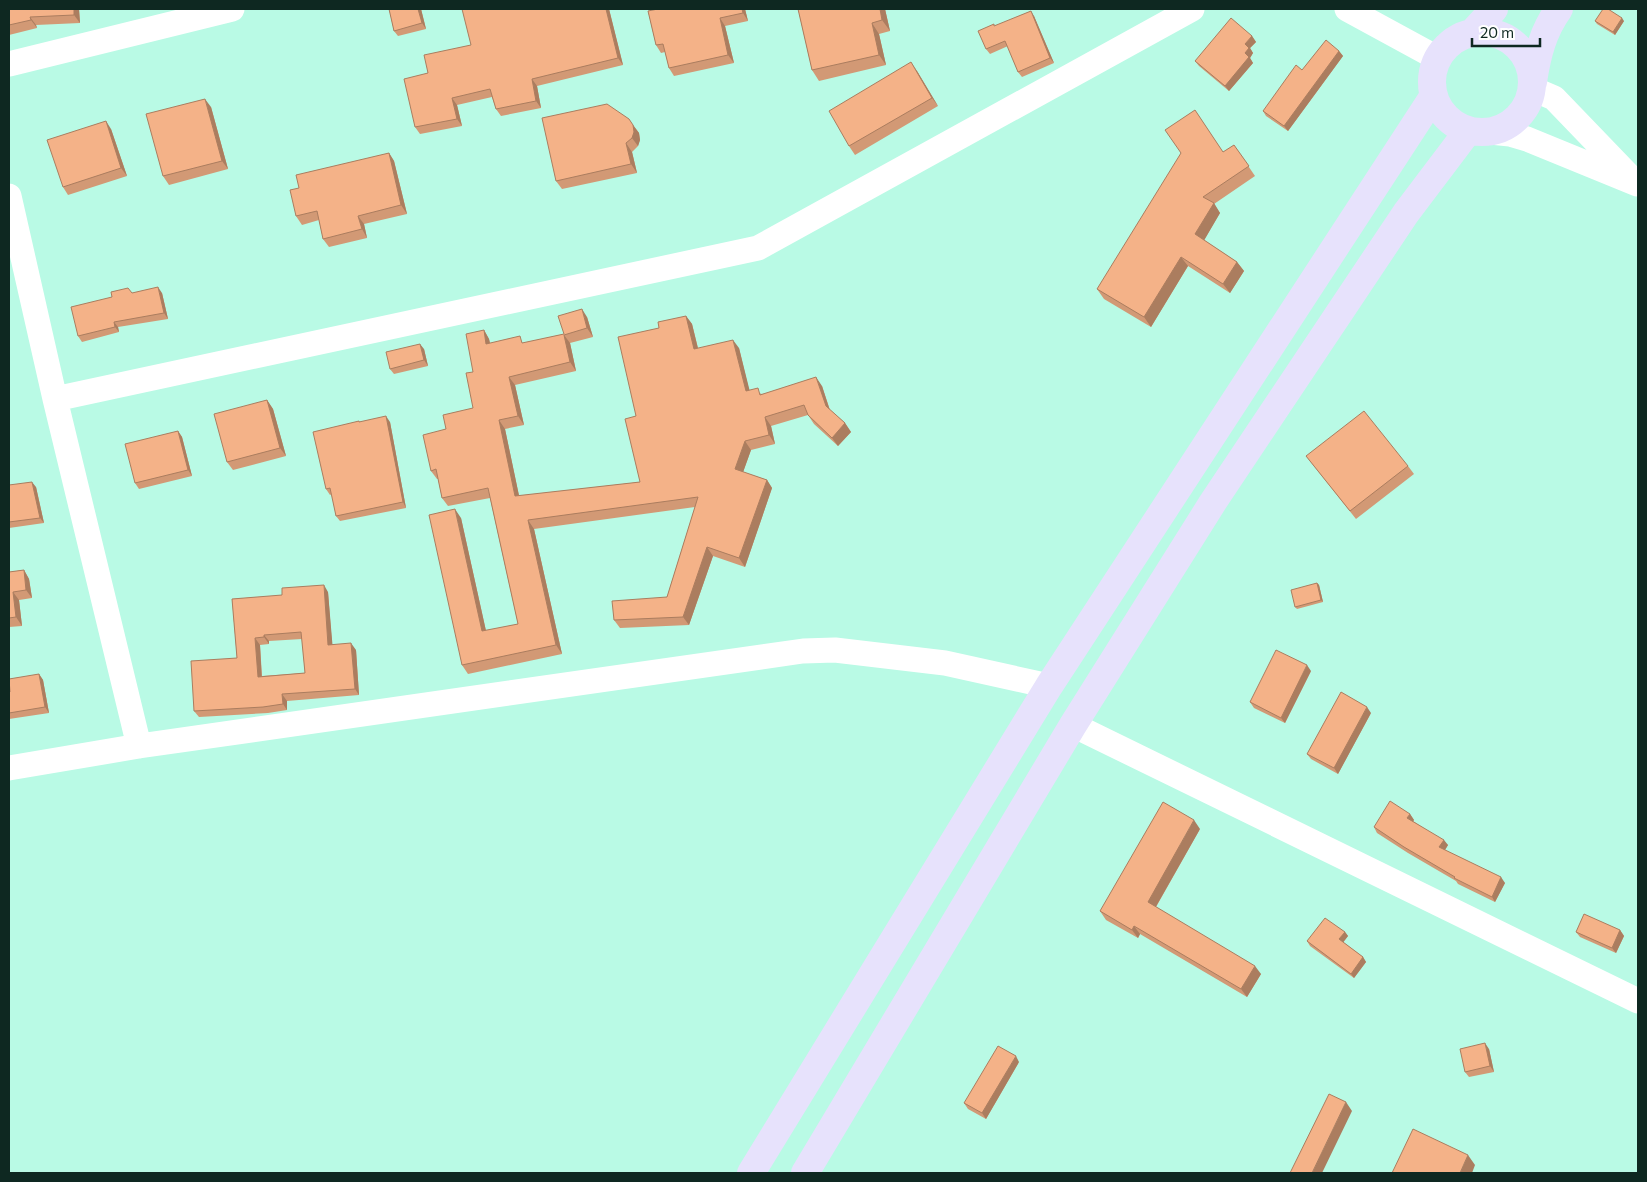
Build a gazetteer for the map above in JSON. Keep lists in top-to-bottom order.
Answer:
{
  "scale_bar": "20 m"
}
